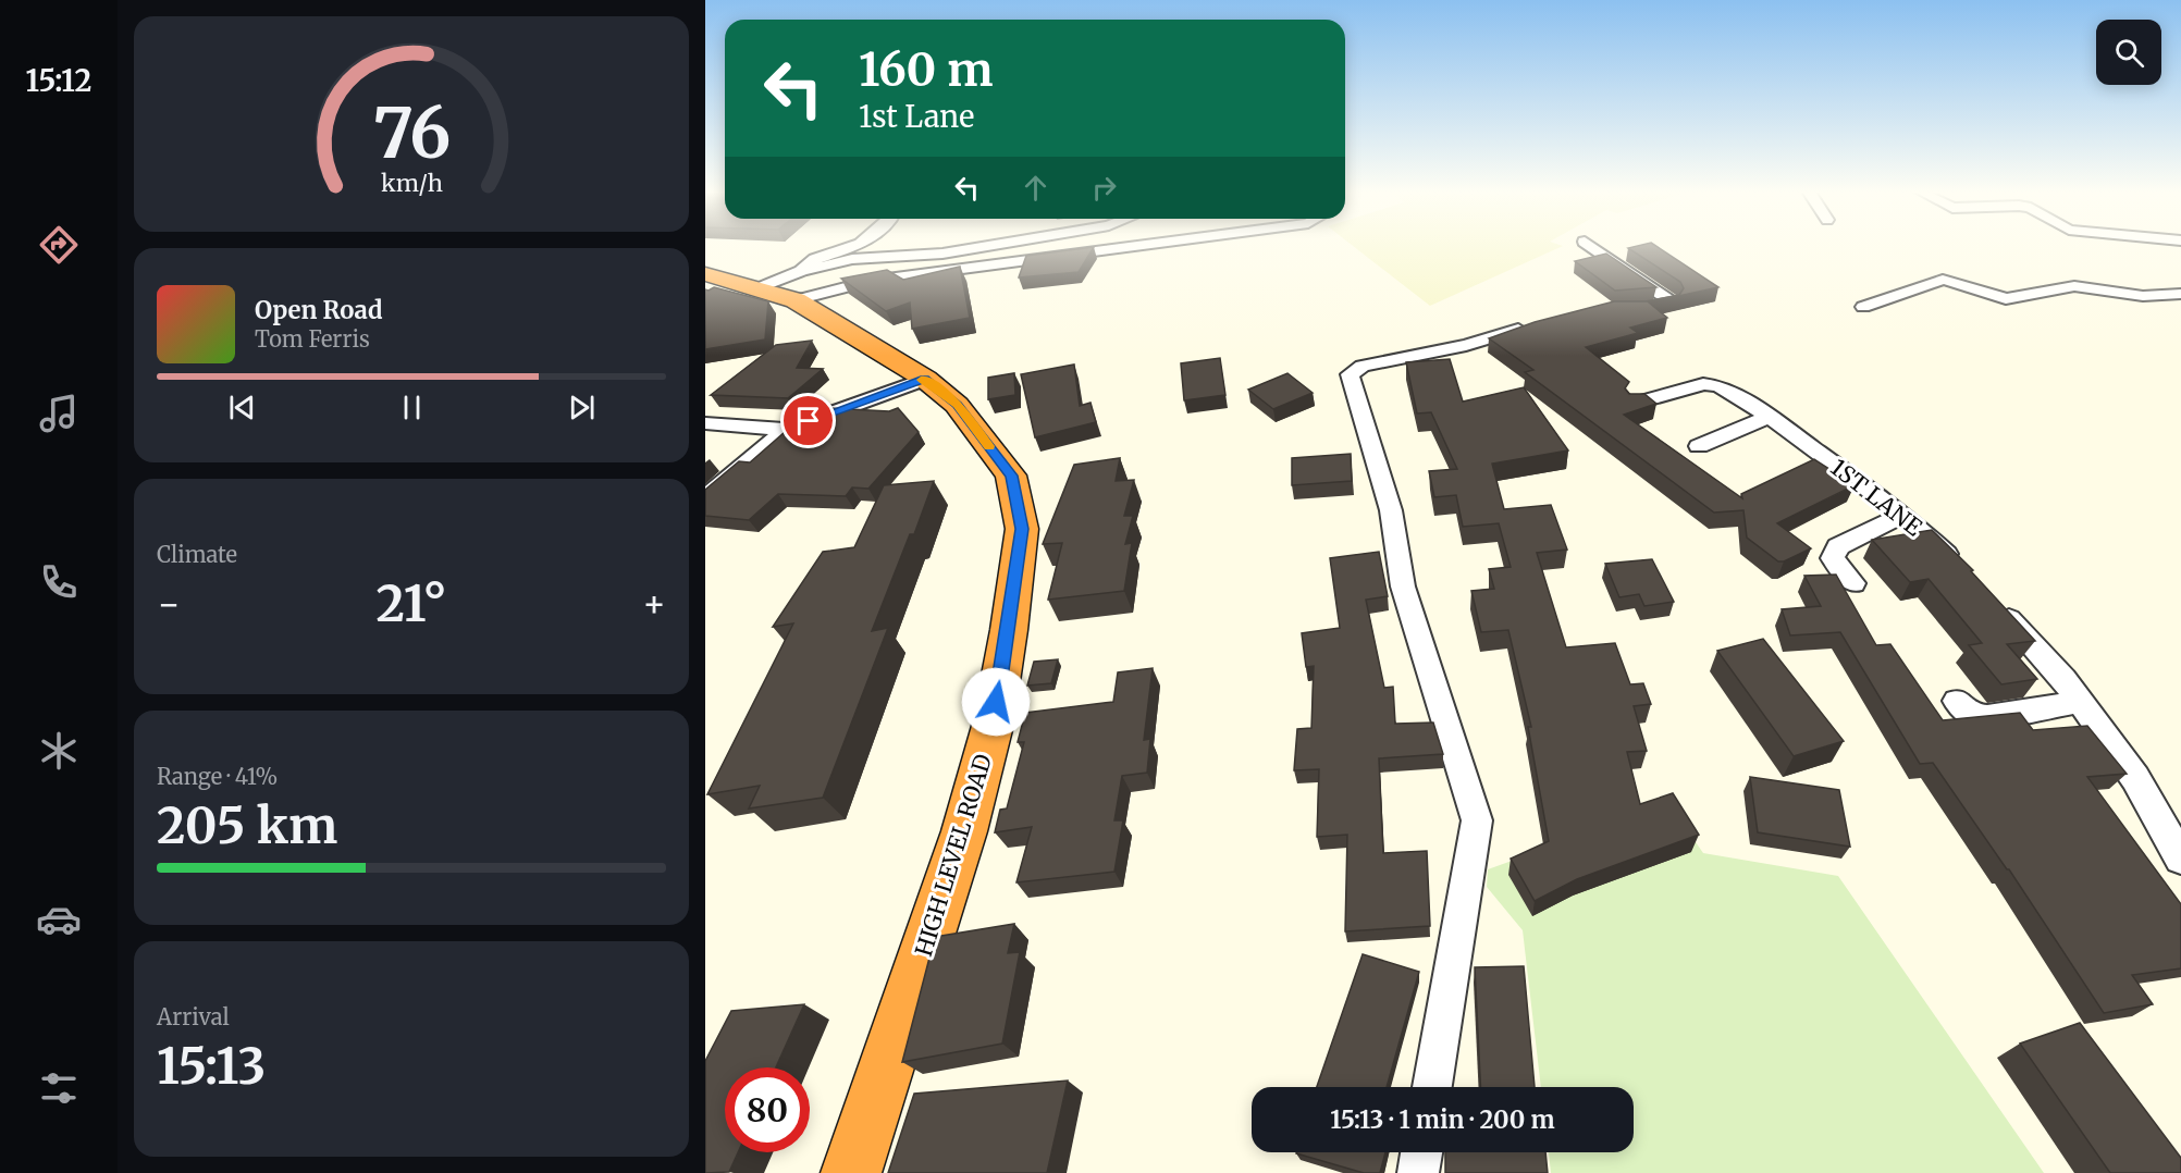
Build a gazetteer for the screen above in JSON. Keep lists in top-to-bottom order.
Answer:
{
  "streets": {
    "highway": ["HIGH LEVEL ROAD"],
    "street": ["1ST LANE"]
  },
  "page": {
    "tabs": "15:12",
    "turn": ["160 m", "1st Lane"],
    "song": ["Open Road", "Tom Ferris"],
    "tile": [
      "Climate",
      ["Range · 41%", "205 km"],
      ["Arrival", "15:13"]
    ],
    "heat": ["−", "21°", "+"],
    "limit": "80",
    "trip": "15:13 · 1 min · 200 m",
    "gauge": ["76", "km/h"]
  }
}
